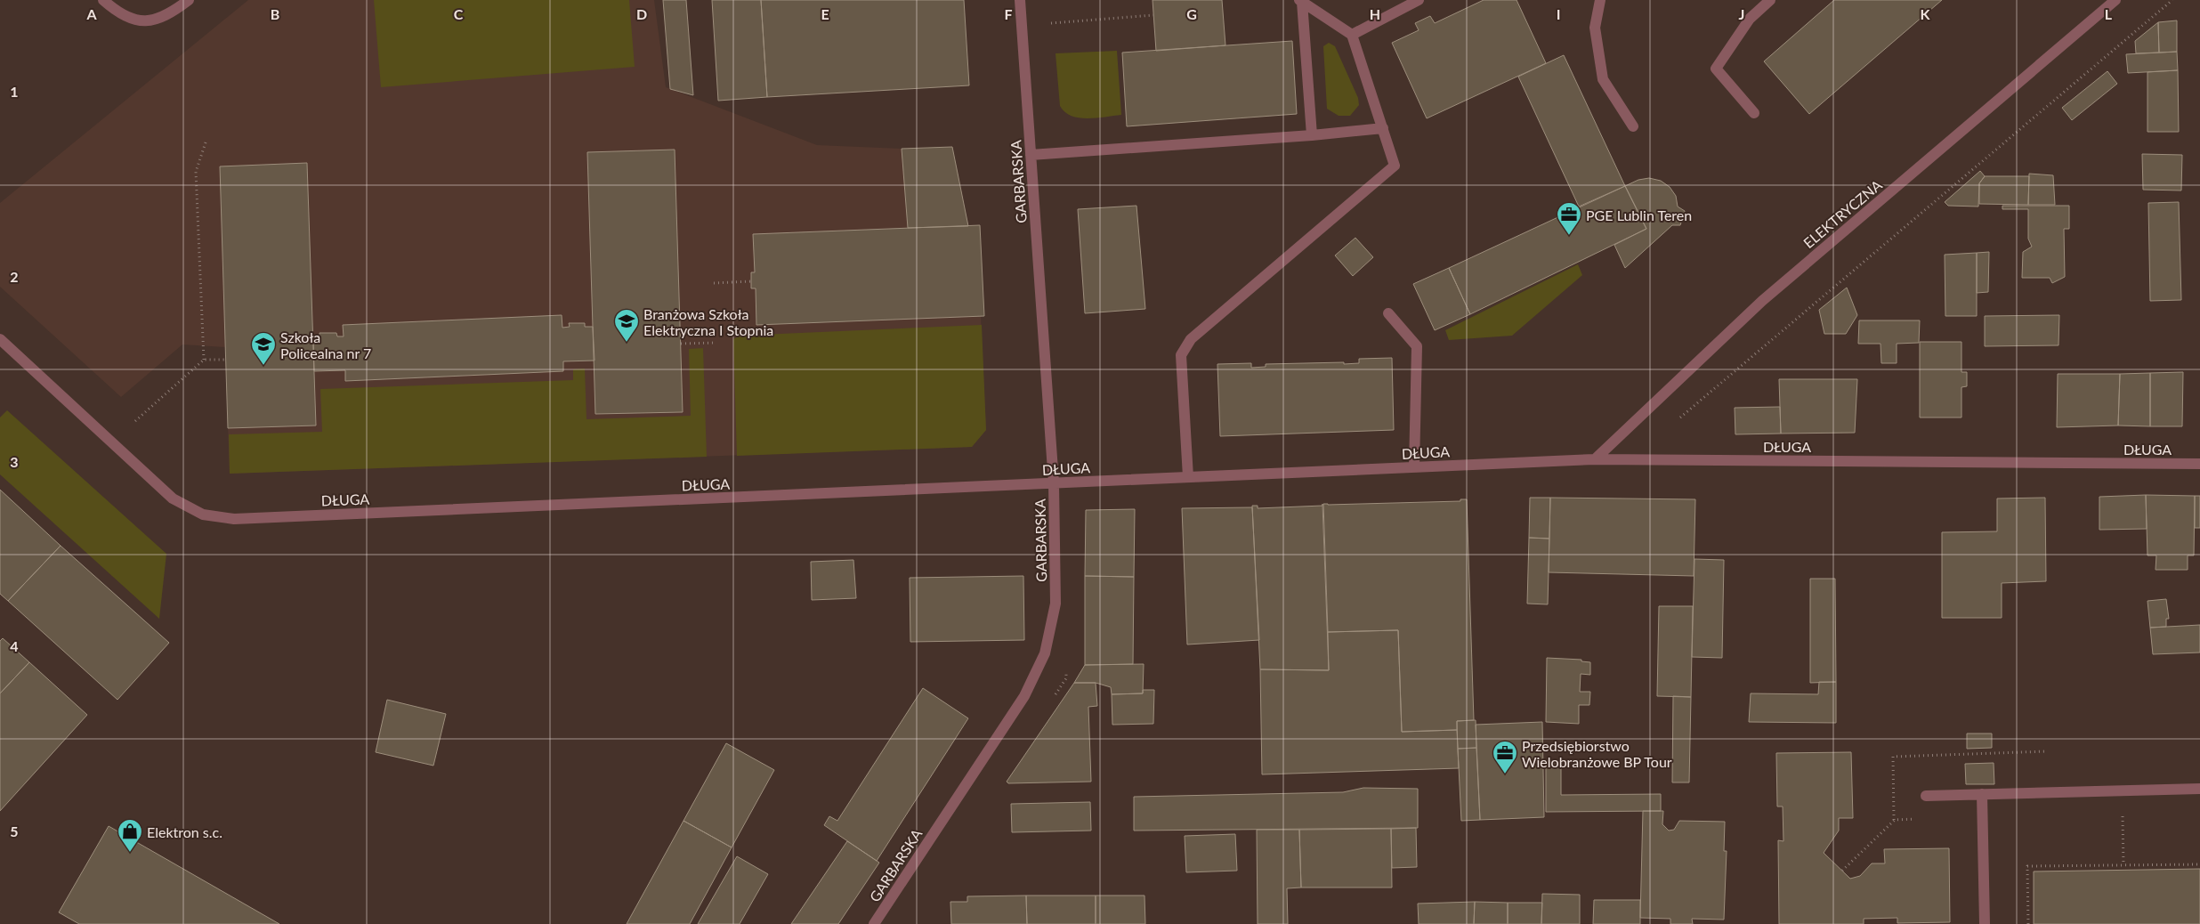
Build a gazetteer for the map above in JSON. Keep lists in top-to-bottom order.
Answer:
{
  "streets": {
    "street": ["GARBARSKA", "ELEKTRYCZNA", "DŁUGA"]
  },
  "crossings": [
    ["GARBARSKA", "DŁUGA"],
    ["ELEKTRYCZNA", "DŁUGA"]
  ],
  "places": {
    "office": ["PGE Lublin Teren", "Przedsiębiorstwo Wielobranżowe BP Tour"],
    "school or university": ["Branżowa Szkoła Elektryczna I Stopnia", "Szkoła Policealna nr 7"],
    "shop": ["Elektron s.c."]
  },
  "grid": {
    "columns": [
      "A",
      "B",
      "C",
      "D",
      "E",
      "F",
      "G",
      "H",
      "I",
      "J",
      "K",
      "L"
    ],
    "rows": [
      "1",
      "2",
      "3",
      "4",
      "5"
    ]
  }
}
